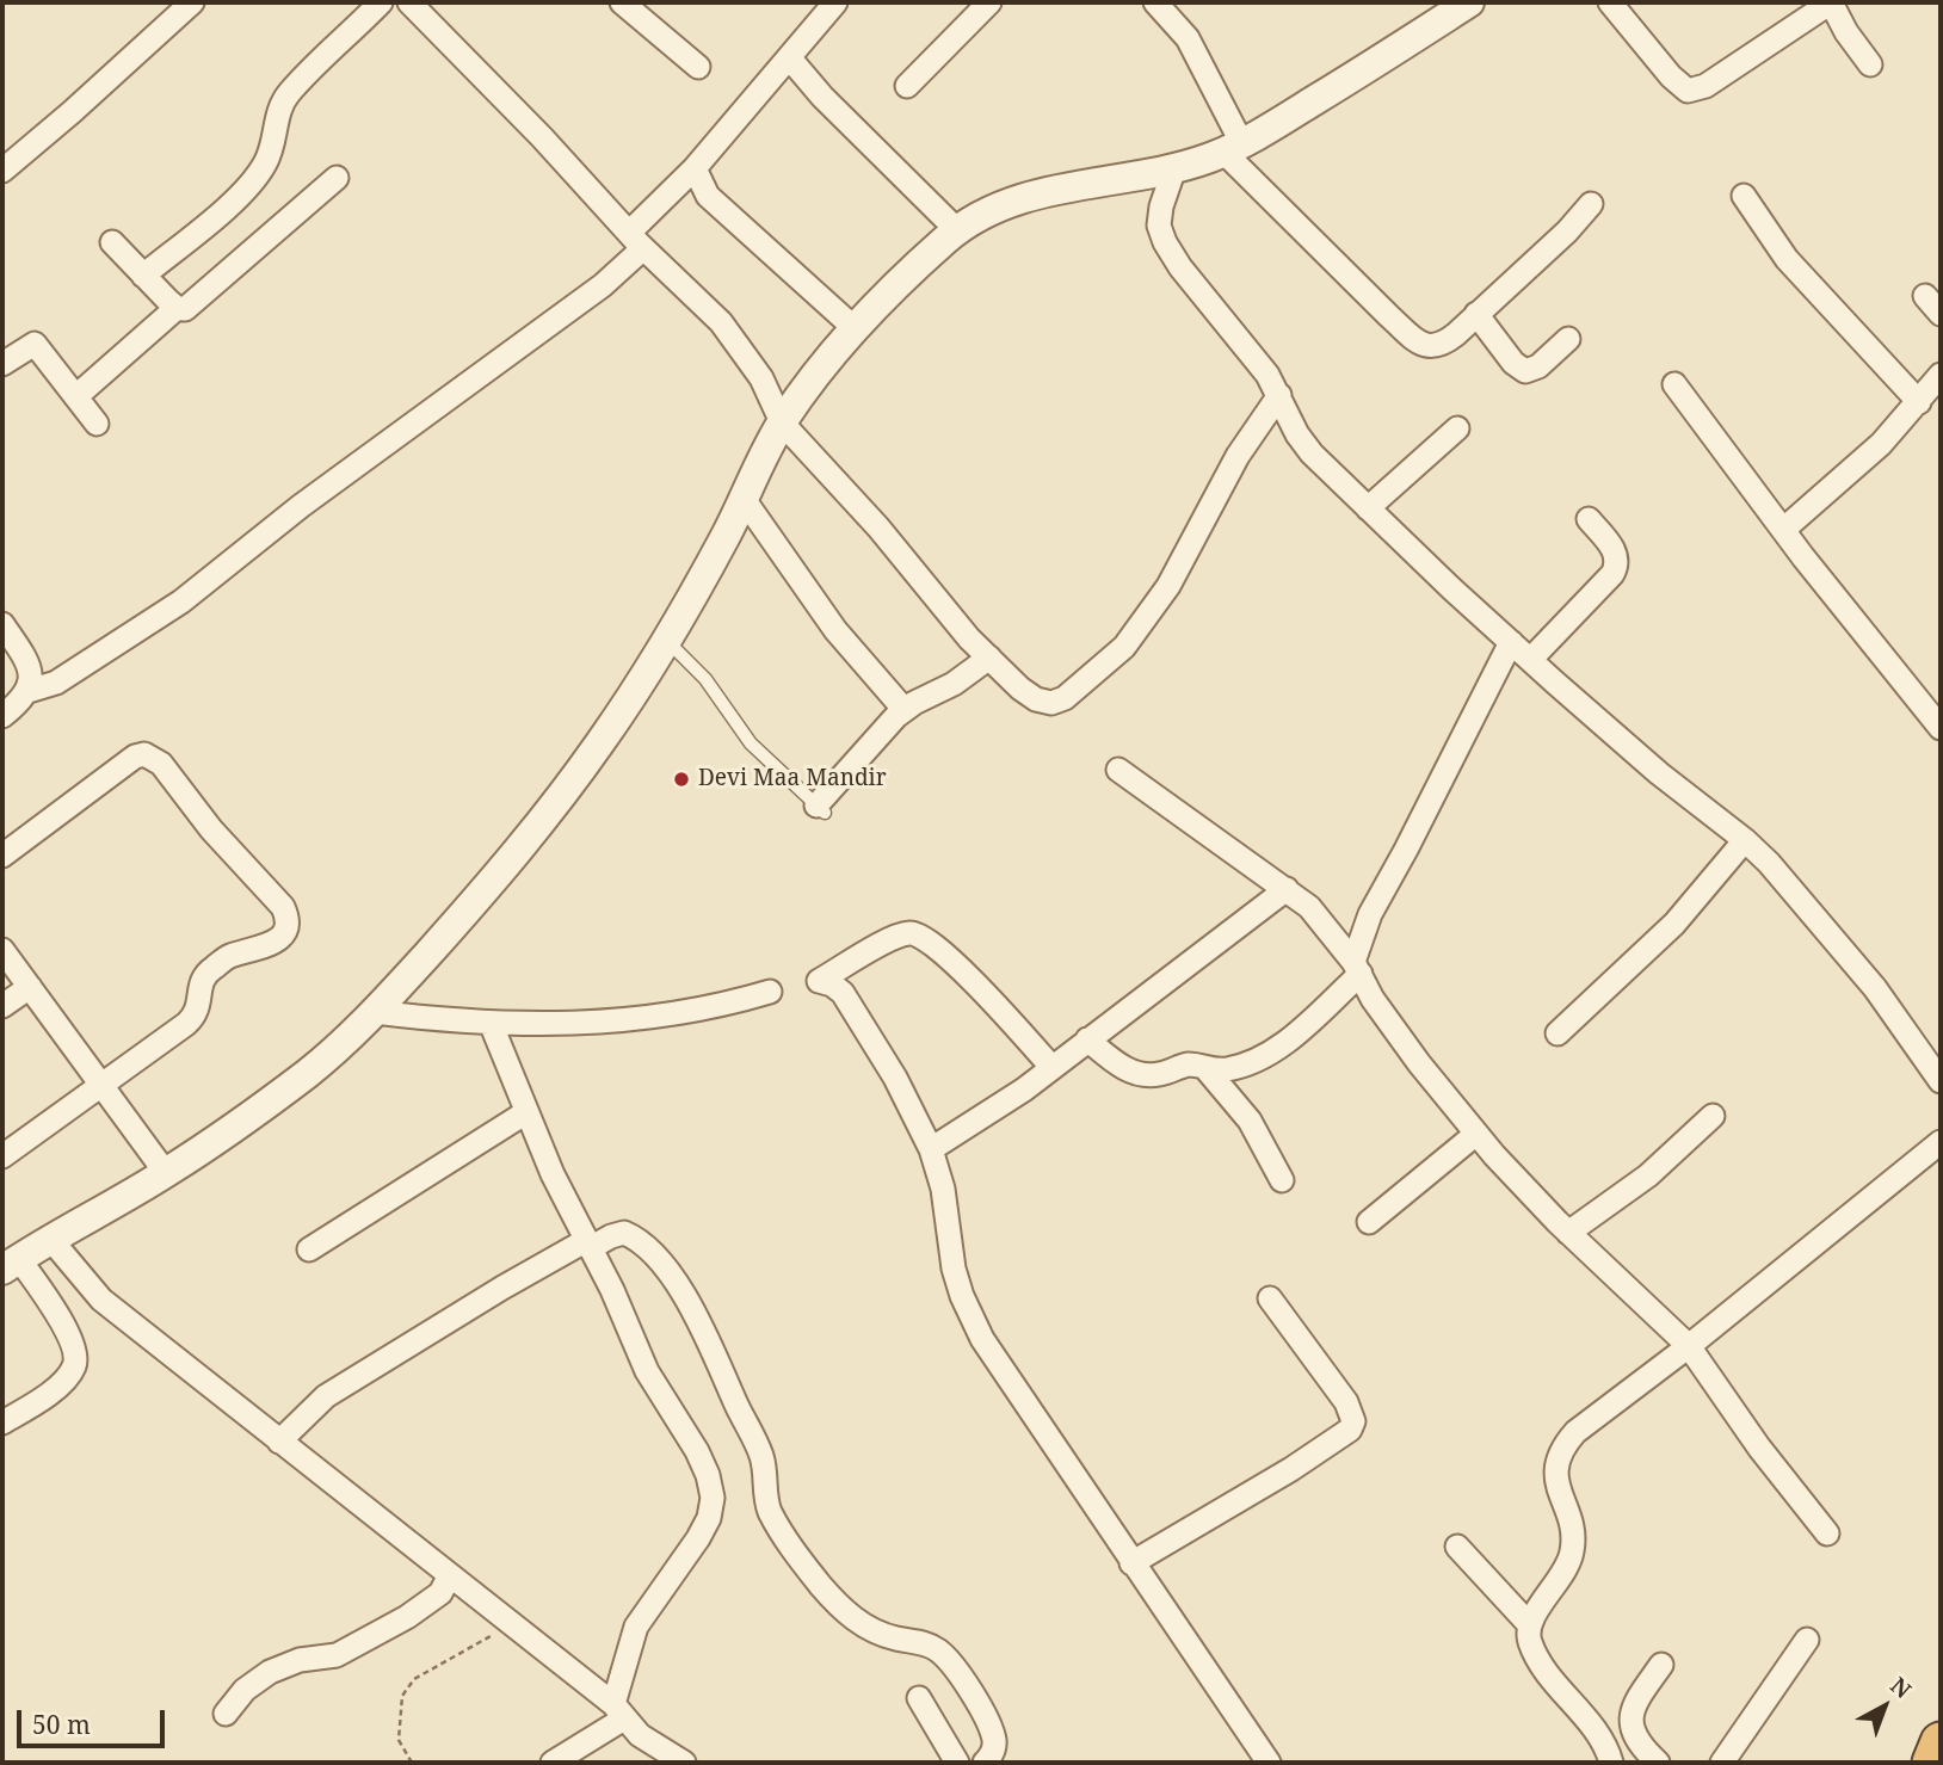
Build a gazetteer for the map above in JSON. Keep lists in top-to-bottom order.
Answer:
{
  "places": ["Devi Maa Mandir"],
  "scale_bar": "50 m",
  "north": "top right"
}
